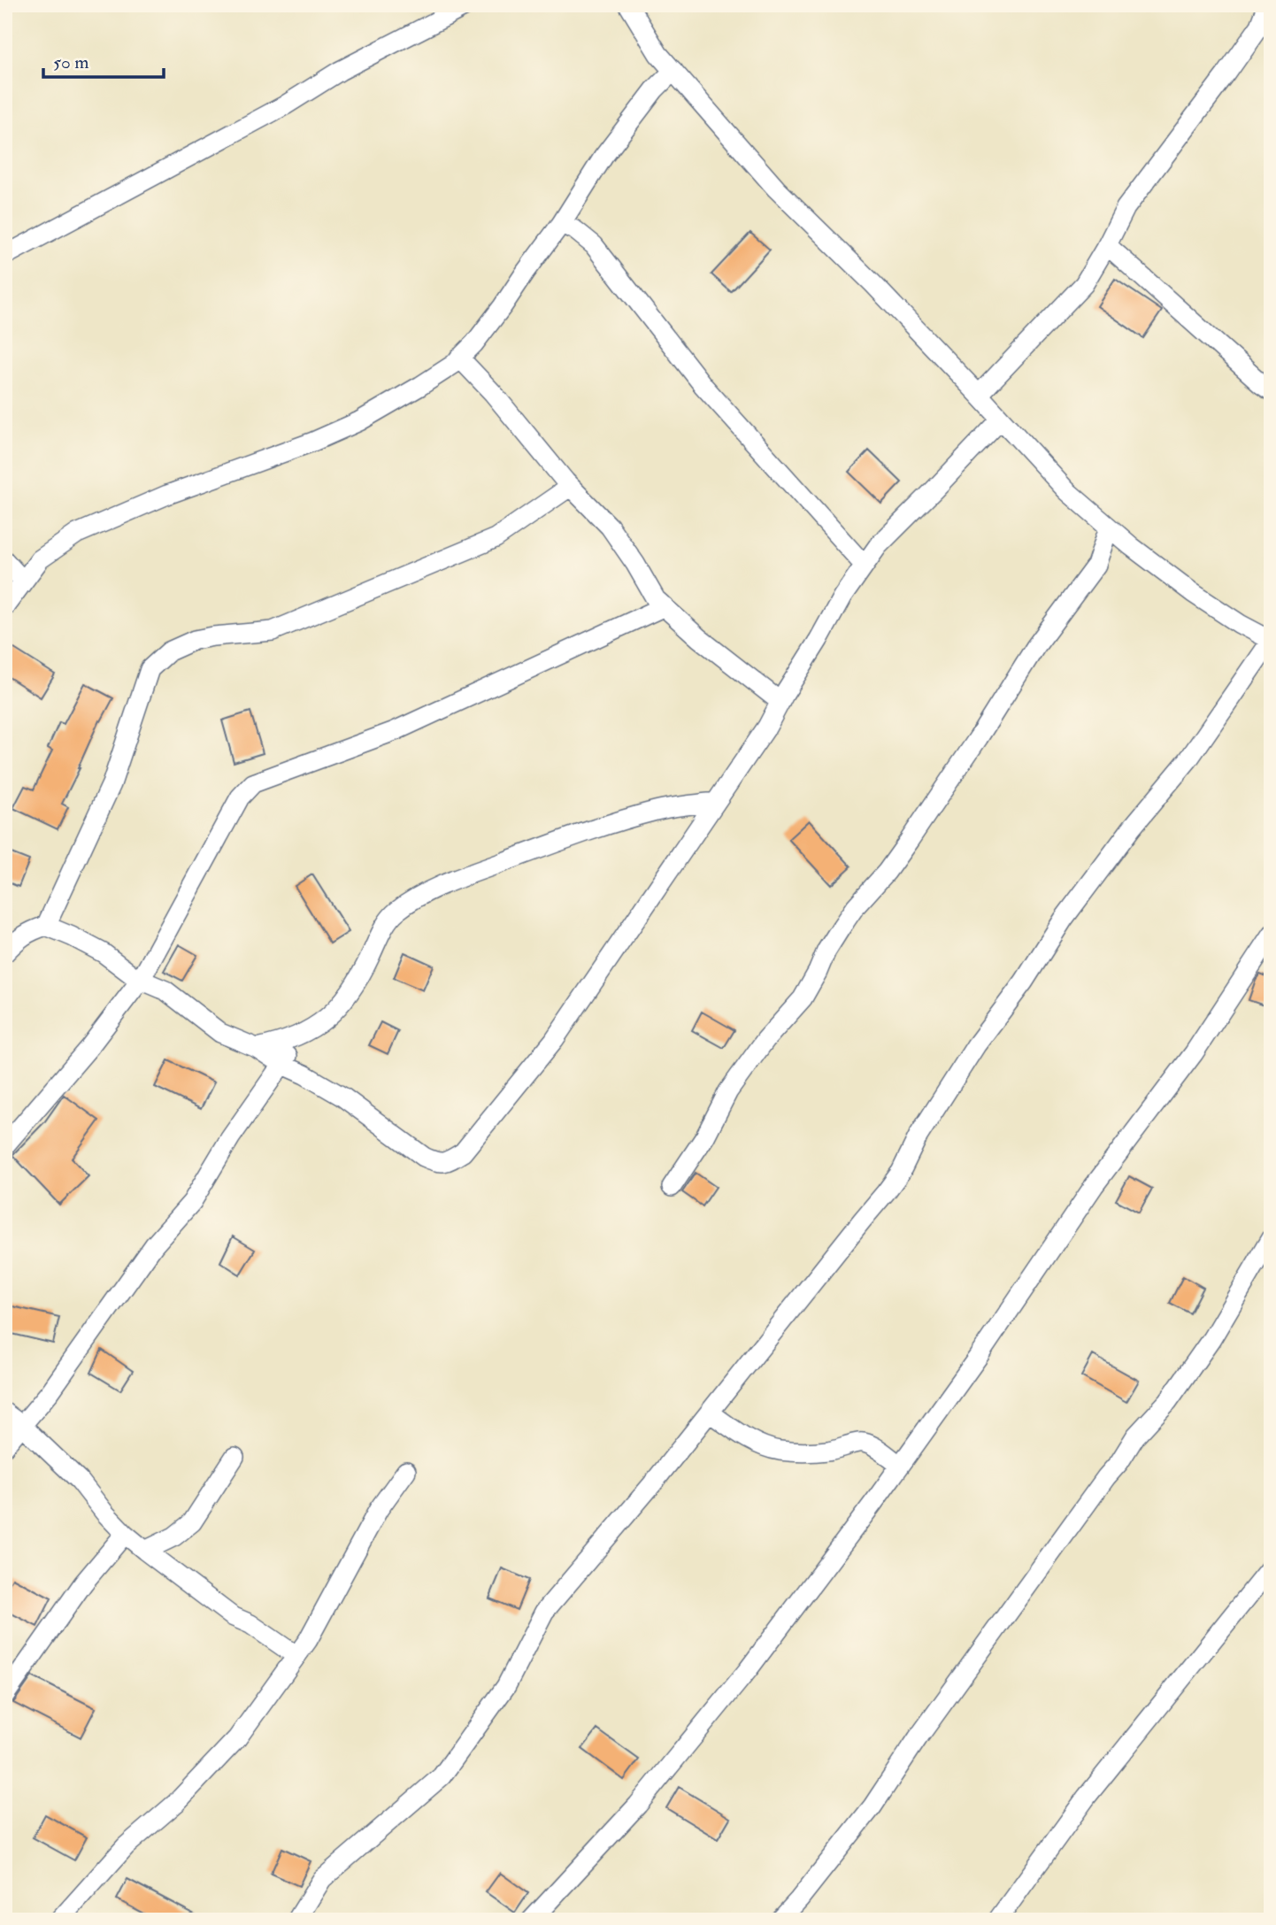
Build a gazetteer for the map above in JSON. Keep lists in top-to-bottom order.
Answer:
{
  "scale_bar": "50 m"
}
